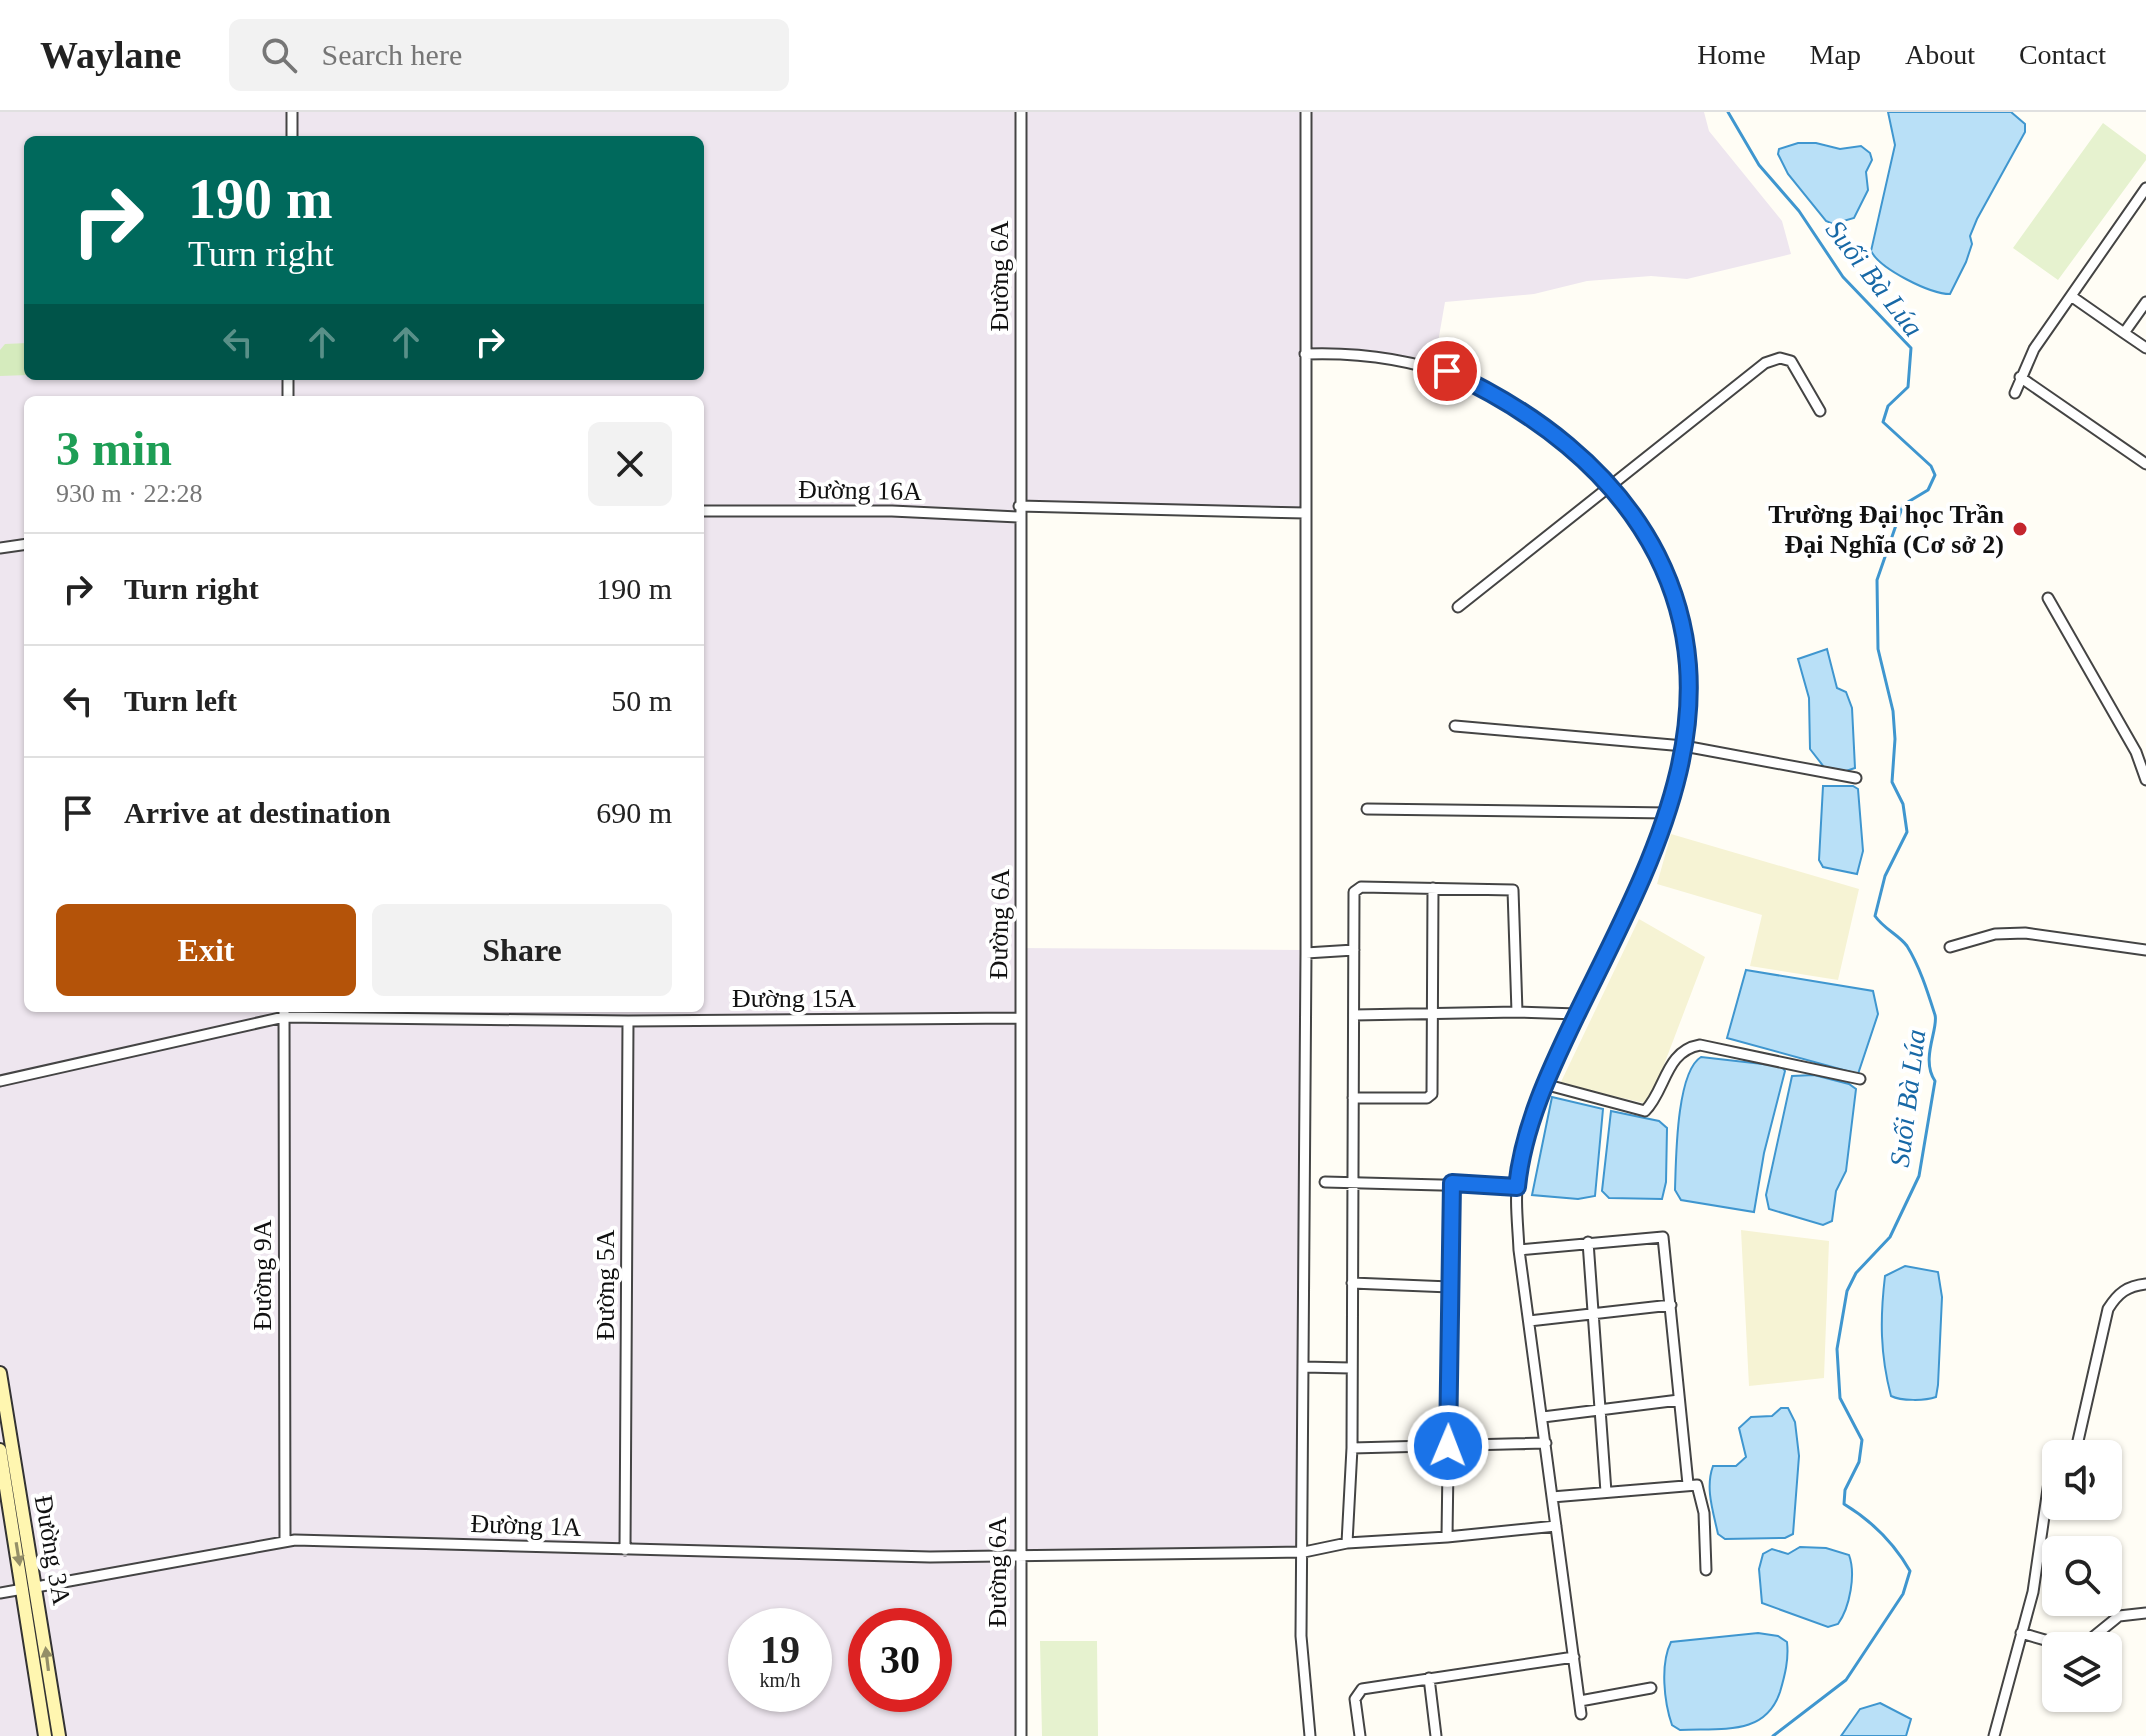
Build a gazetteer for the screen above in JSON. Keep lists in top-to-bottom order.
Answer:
{
  "streets": {
    "street": [
      "Đường 6A",
      "Đường 16A",
      "Đường 15A",
      "Đường 9A",
      "Đường 5A",
      "Đường 1A",
      "Đường 3A"
    ]
  },
  "crossings": [
    ["Đường 6A", "Đường 16A"],
    ["Đường 6A", "Đường 15A"],
    ["Đường 6A", "Đường 1A"],
    ["Đường 15A", "Đường 9A"],
    ["Đường 15A", "Đường 5A"],
    ["Đường 9A", "Đường 1A"],
    ["Đường 5A", "Đường 1A"],
    ["Đường 1A", "Đường 3A"]
  ],
  "water": ["Suối Bà Lúa"],
  "places": ["Trường Đại học Trần Đại Nghĩa (Cơ sở 2)"],
  "page": {
    "header": "Waylane",
    "search": "Search here",
    "nav": [
      "Home",
      "Map",
      "About",
      "Contact"
    ],
    "turn": ["190 m", "Turn right"],
    "heading": ["3 min", "930 m · 22:28"],
    "list": [
      {
        "name": "Turn right",
        "value": "190 m"
      },
      {
        "name": "Turn left",
        "value": "50 m"
      },
      {
        "name": "Arrive at destination",
        "value": "690 m"
      }
    ],
    "buttons": ["Exit", "Share"],
    "speed": "19 km/h",
    "limit": "30"
  }
}
